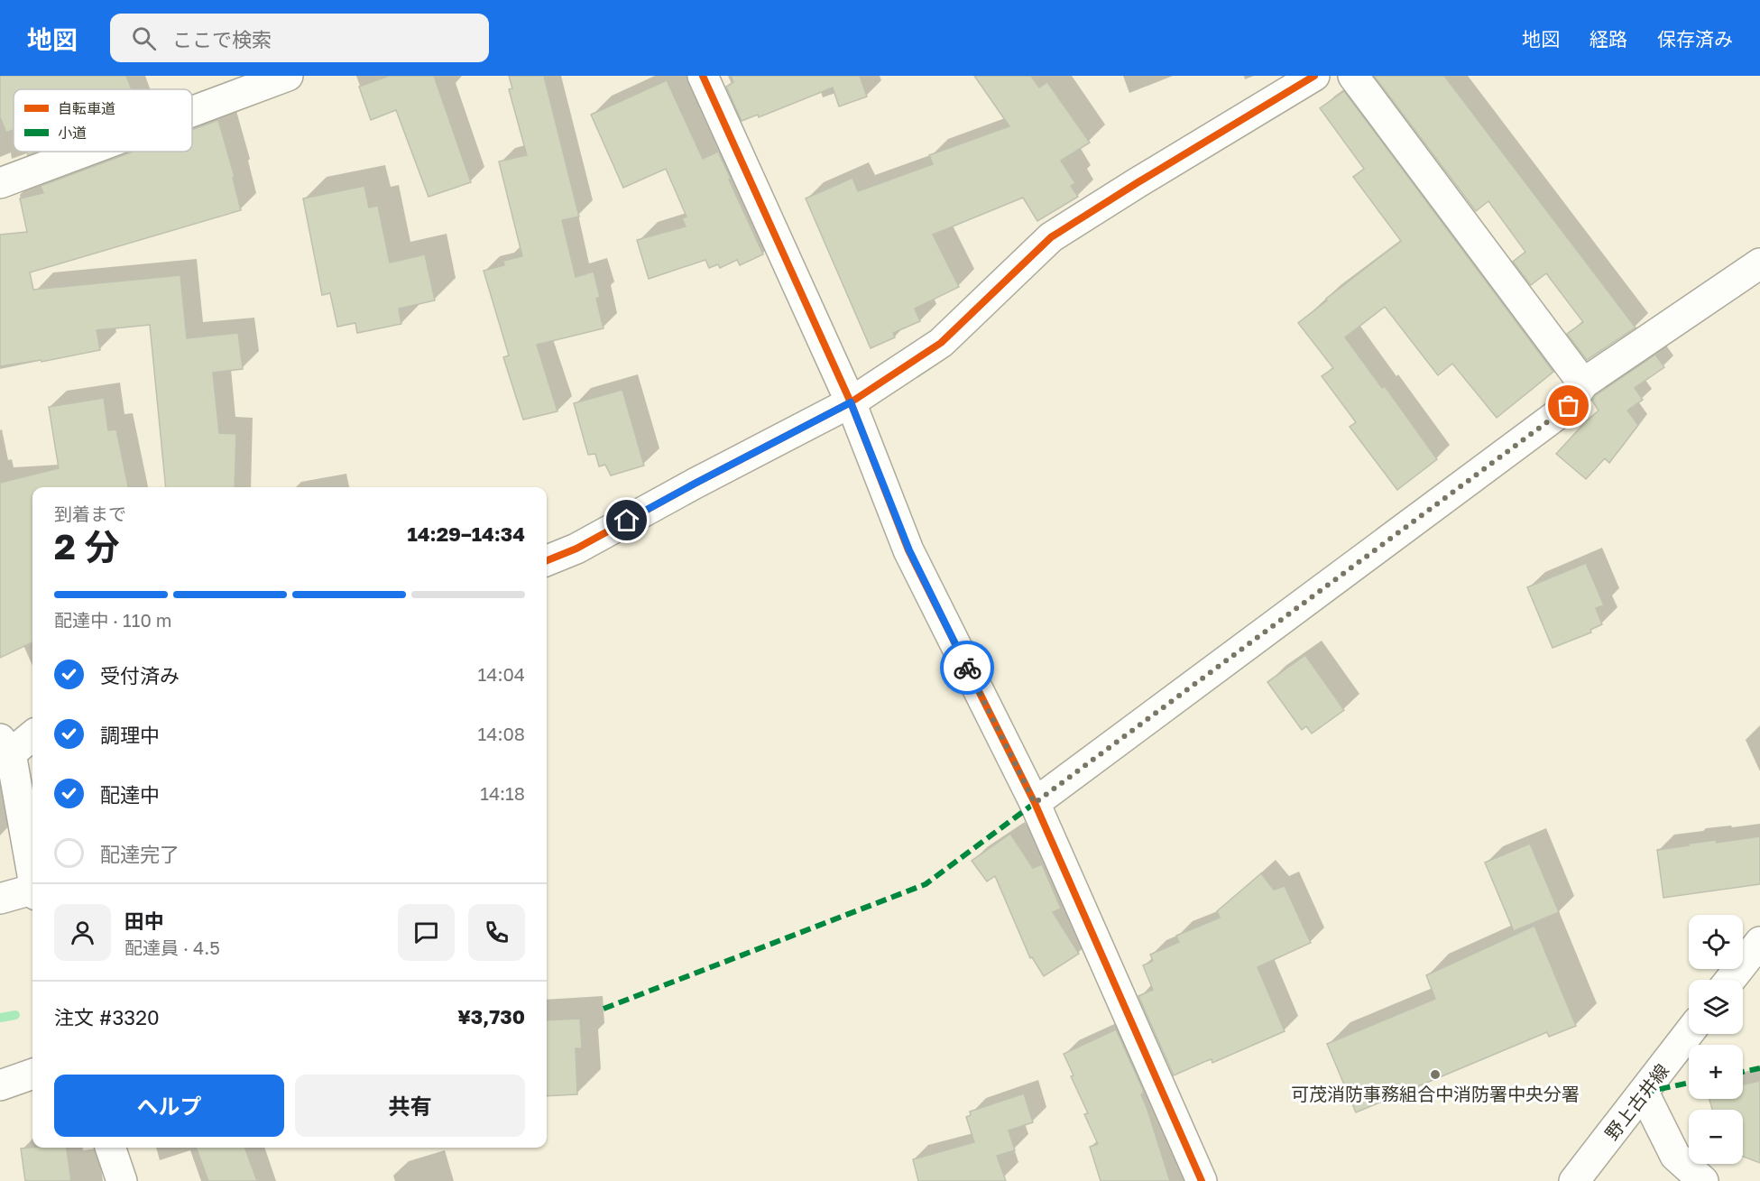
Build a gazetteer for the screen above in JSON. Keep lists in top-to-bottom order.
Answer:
{
  "streets": {
    "street": ["野上古井線"]
  },
  "places": ["可茂消防事務組合中消防署中央分署"],
  "legend": ["自転車道", "小道"],
  "page": {
    "header": "地図",
    "search": "ここで検索",
    "nav": ["地図", "経路", "保存済み"],
    "heading": ["2 分", "到着まで", "14:29–14:34"],
    "panel": [
      "田中",
      "配達員 · 4.5",
      "注文 #3320",
      "¥3,730"
    ],
    "bar": "配達中 · 110 m",
    "list": [
      ["受付済み", "14:04"],
      ["調理中", "14:08"],
      ["配達中", "14:18"],
      "配達完了"
    ],
    "map_buttons": ["+", "−"],
    "buttons": ["ヘルプ", "共有"]
  }
}
